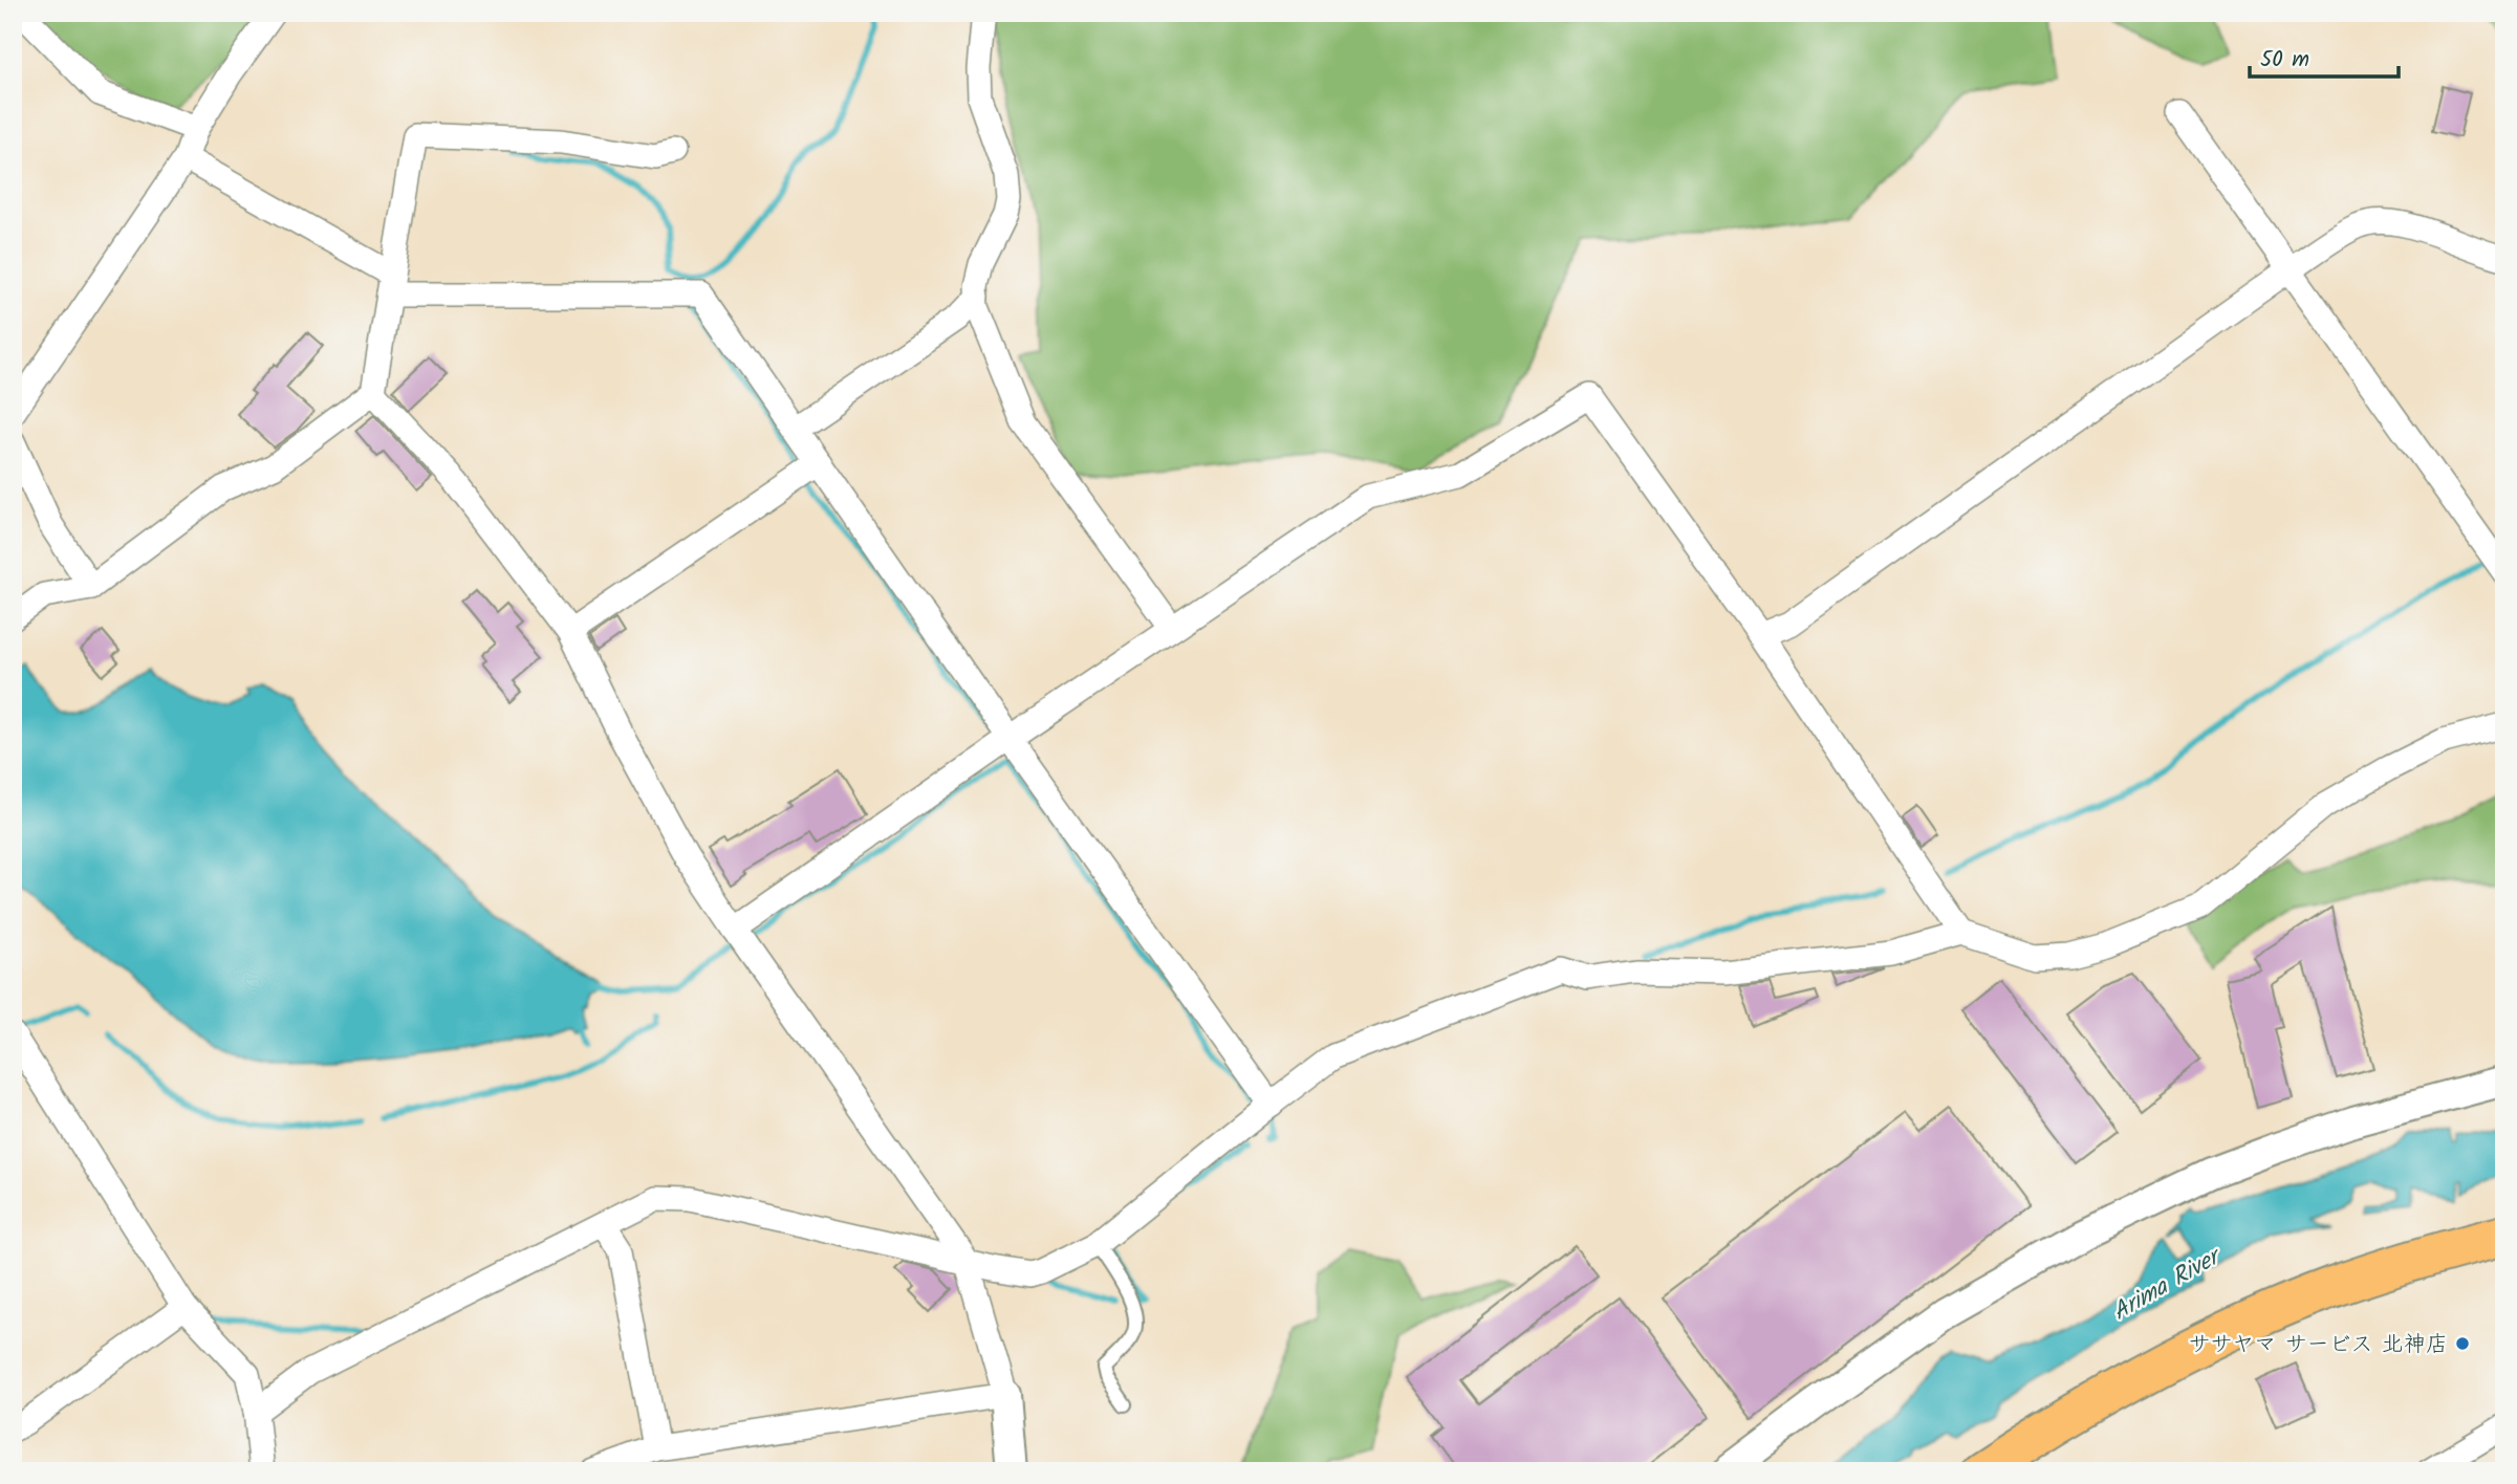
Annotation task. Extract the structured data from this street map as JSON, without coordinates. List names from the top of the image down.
{
  "water": ["Arima River"],
  "places": ["ササヤマ サービス 北神店"],
  "scale_bar": "50 m"
}
